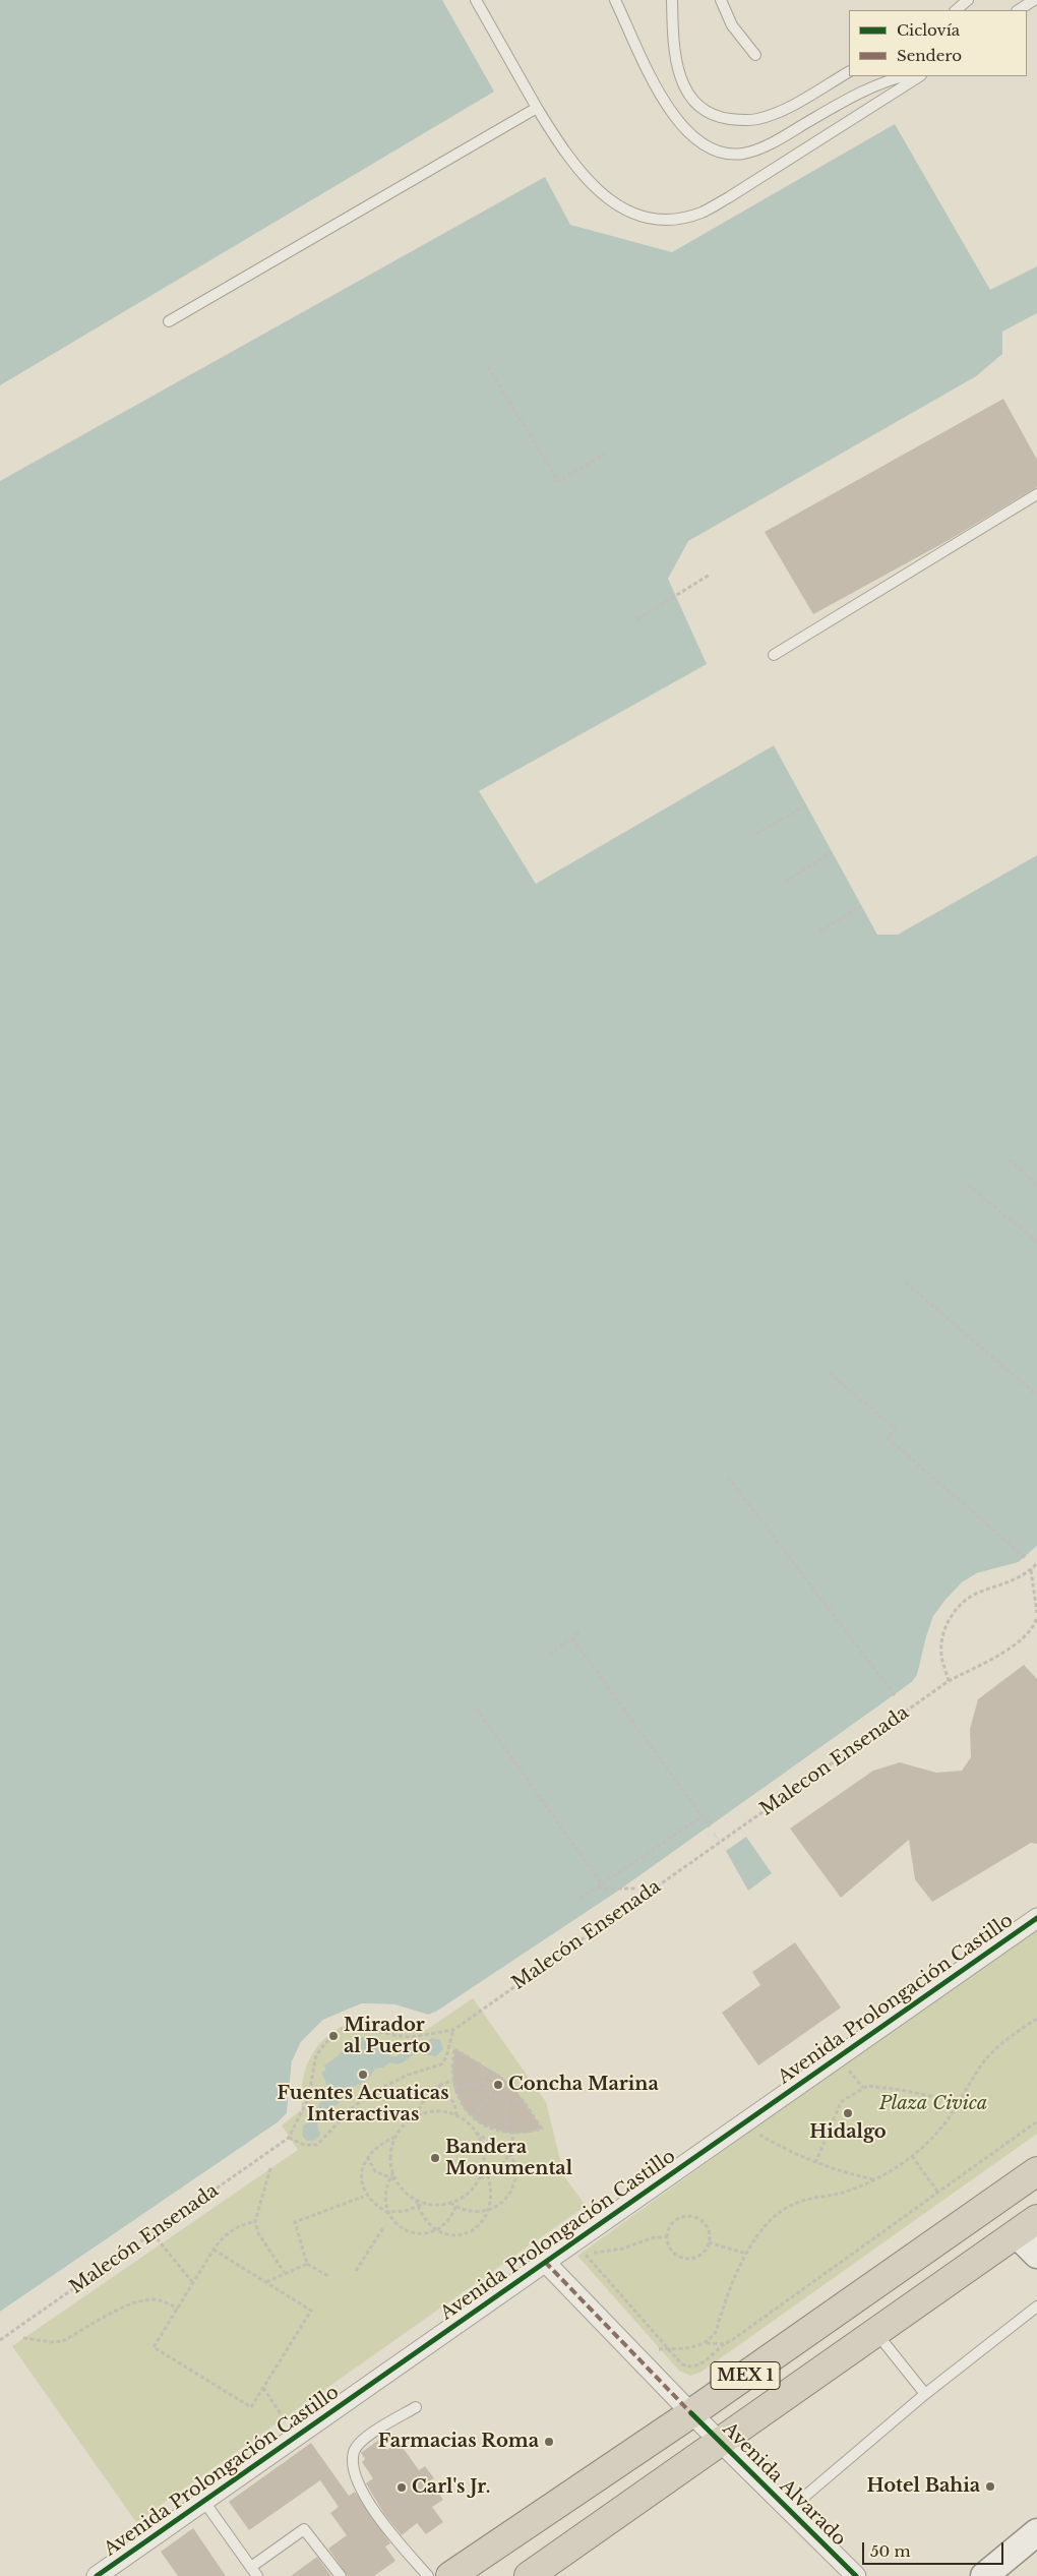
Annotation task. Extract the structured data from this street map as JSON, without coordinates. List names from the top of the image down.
{
  "streets": {
    "highway": ["MEX 1"],
    "street": ["Avenida Prolongación Castillo", "Avenida Alvarado"],
    "path": ["Malecon Ensenada", "Malecón Ensenada"]
  },
  "crossings": [
    ["Malecon Ensenada", "Malecón Ensenada"],
    ["Avenida Prolongación Castillo", "Avenida Alvarado"],
    ["MEX 1", "Avenida Alvarado"]
  ],
  "parks": ["Plaza Civica"],
  "places": [
    "Mirador al Puerto",
    "Fuentes Acuaticas Interactivas",
    "Concha Marina",
    "Hidalgo",
    "Bandera Monumental",
    "Farmacias Roma",
    "Hotel Bahia",
    "Carl's Jr."
  ],
  "legend": ["Ciclovía", "Sendero"],
  "scale_bar": "50 m"
}
